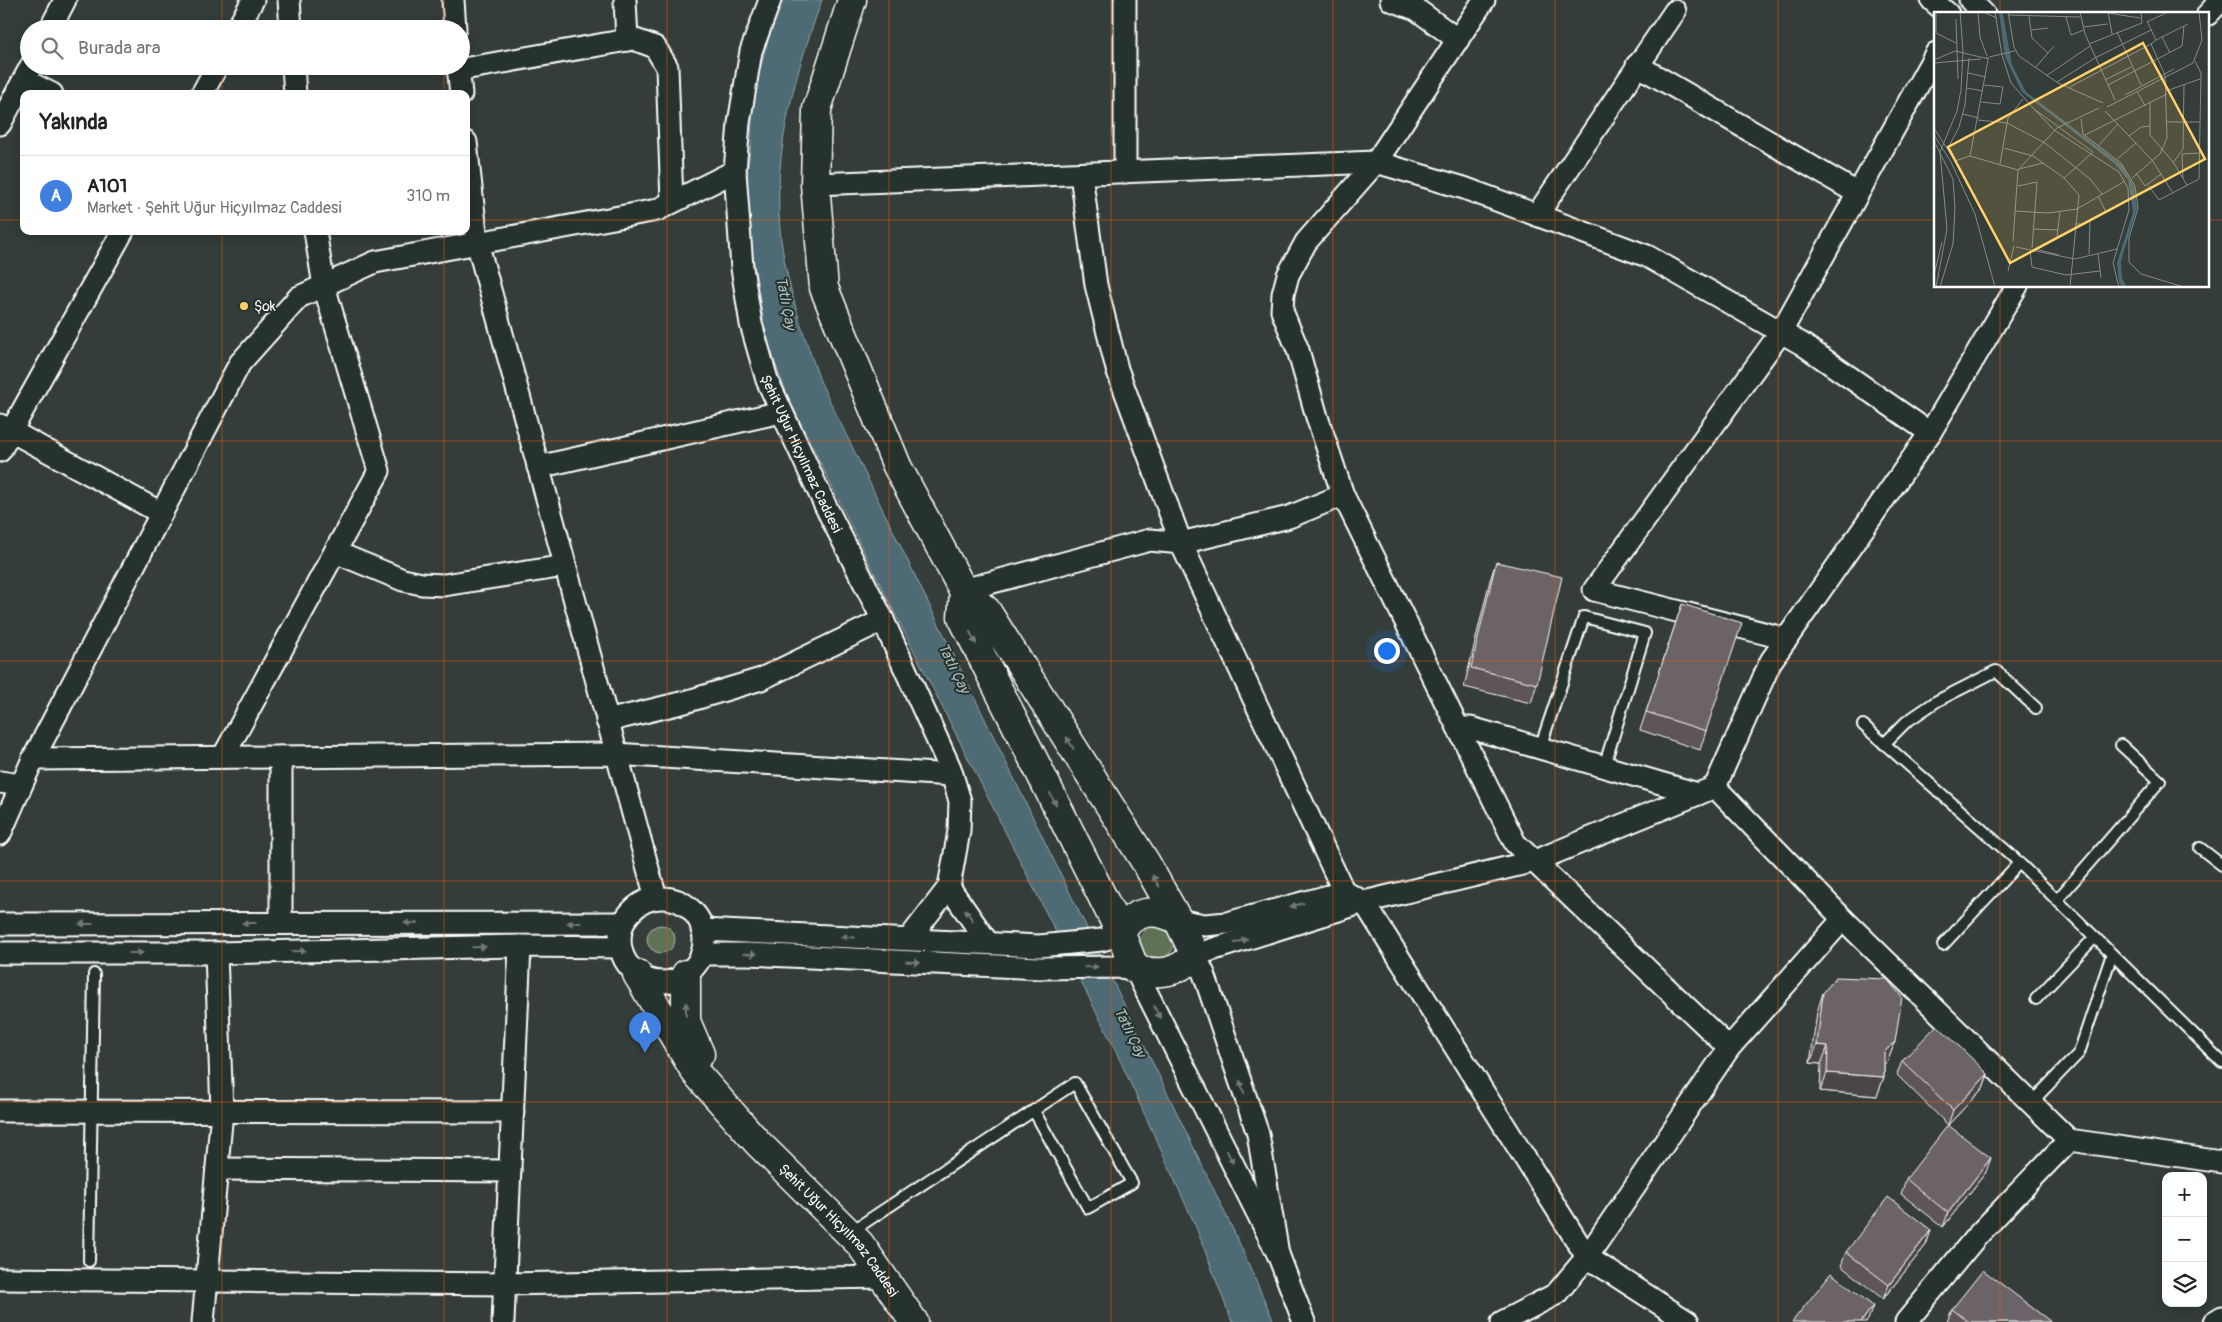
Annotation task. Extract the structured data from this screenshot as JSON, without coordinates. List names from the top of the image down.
{
  "streets": {
    "street": ["Şehit Uğur Hiçyılmaz Caddesi"]
  },
  "water": ["Tatlı Çay"],
  "places": ["Şok"],
  "page": {
    "search": "Burada ara",
    "heading": "Yakında",
    "list": [
      {
        "mark": "A",
        "name": "A101",
        "note": "Market · Şehit Uğur Hiçyılmaz Caddesi",
        "value": "310 m"
      }
    ],
    "pins": "A",
    "map_buttons": ["+", "−"]
  }
}
